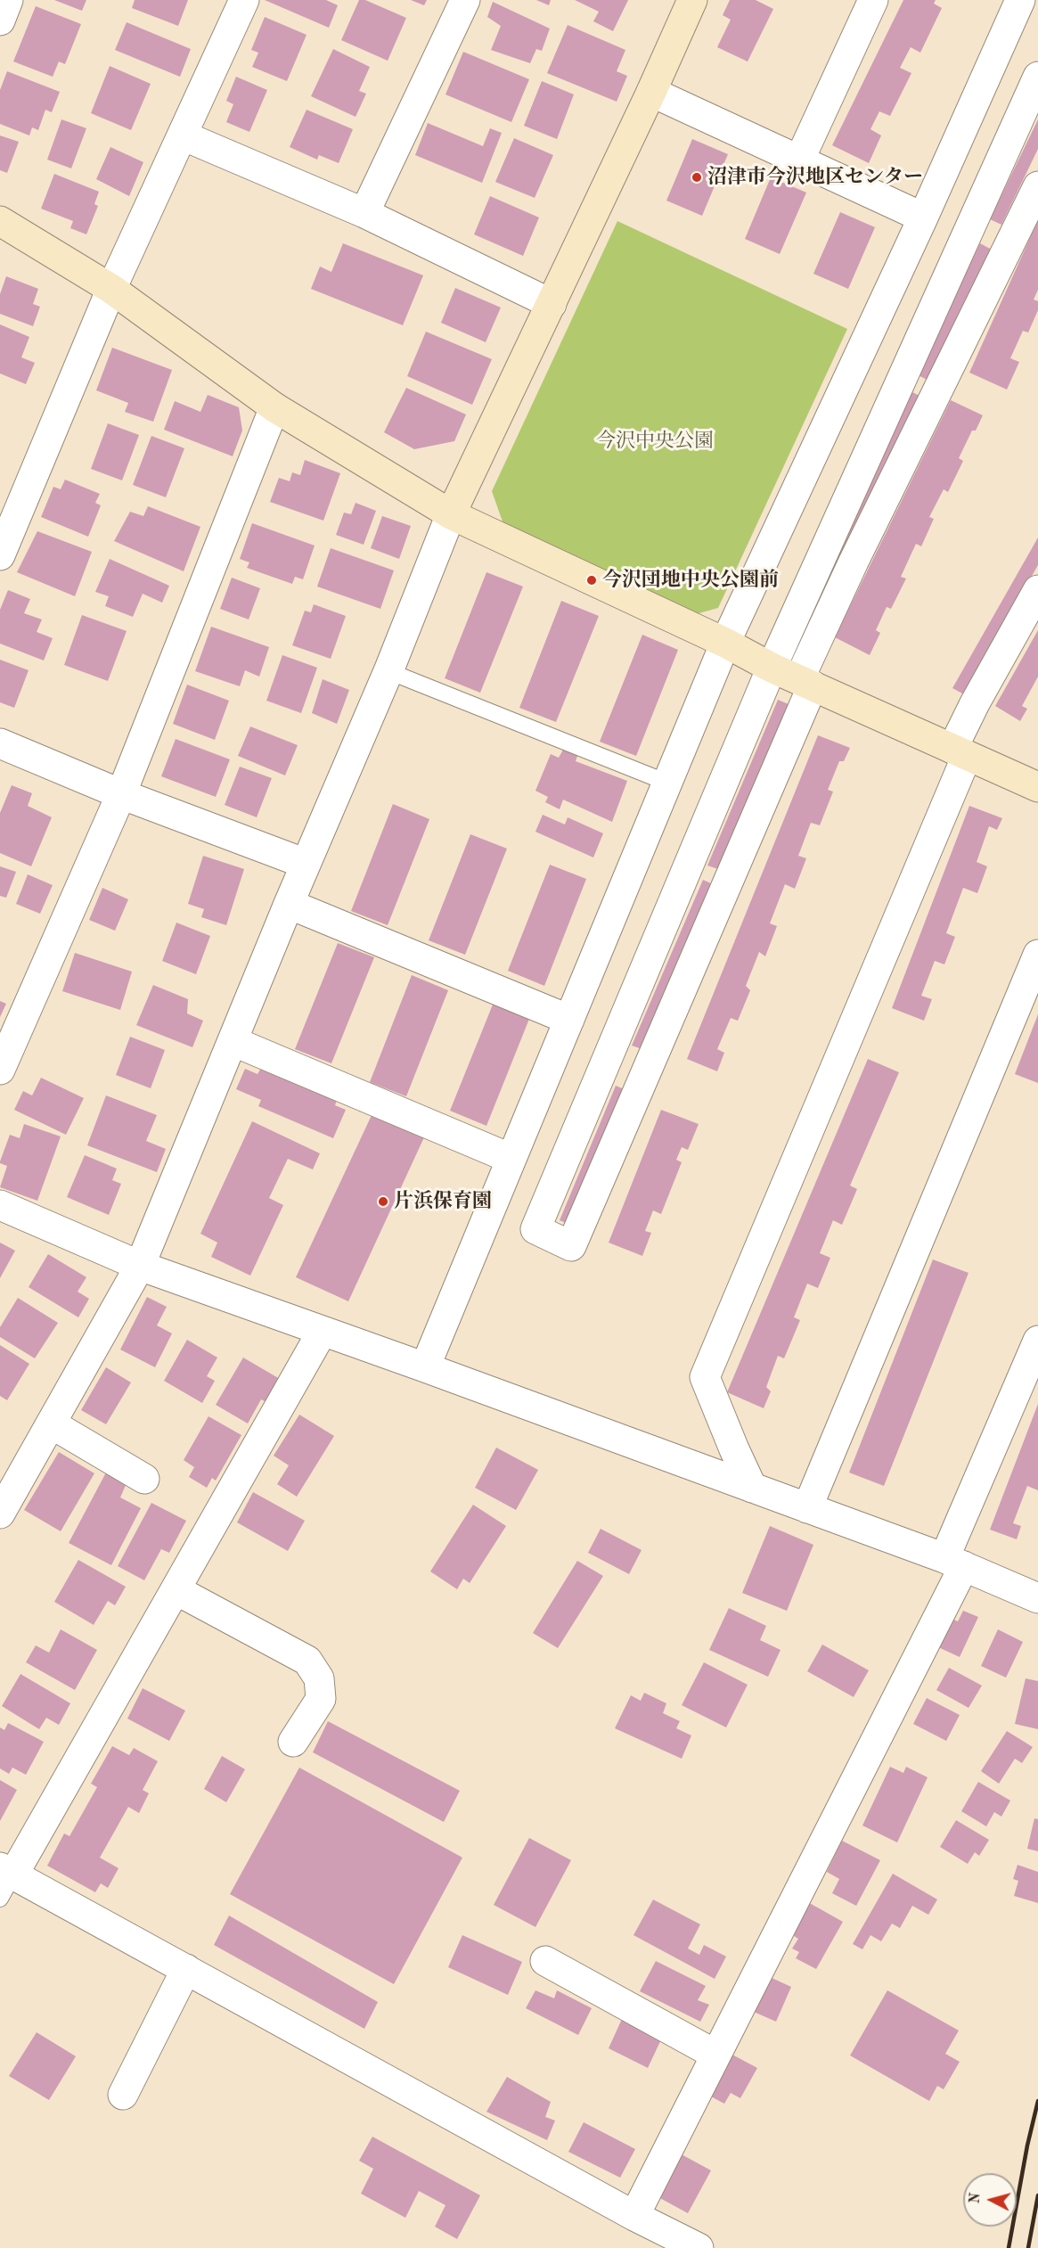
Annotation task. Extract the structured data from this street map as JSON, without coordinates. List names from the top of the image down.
{
  "parks": ["今沢中央公園"],
  "places": ["沼津市今沢地区センター", "今沢団地中央公園前", "片浜保育園"],
  "north": "left"
}
